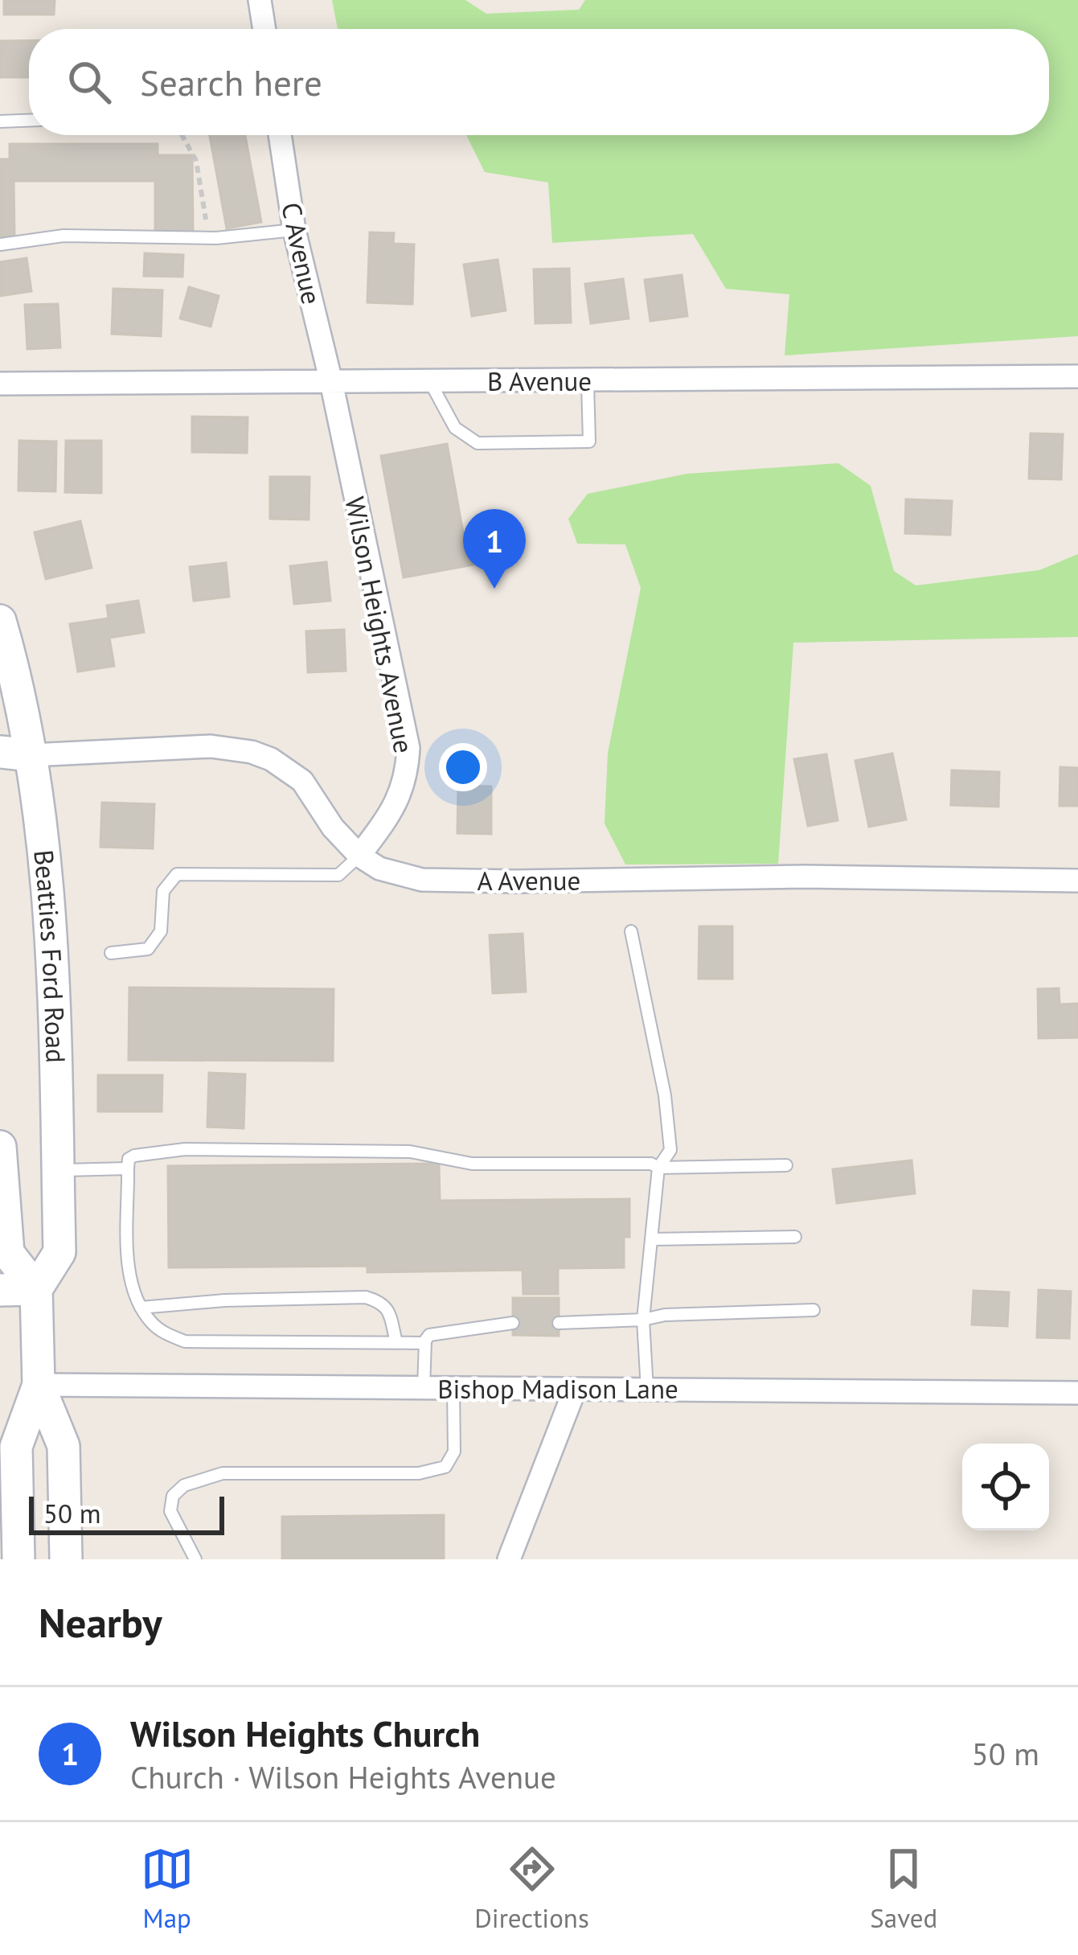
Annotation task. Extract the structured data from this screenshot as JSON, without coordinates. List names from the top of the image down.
{
  "streets": {
    "main road": ["Beatties Ford Road"],
    "street": [
      "C Avenue",
      "B Avenue",
      "Wilson Heights Avenue",
      "A Avenue",
      "Bishop Madison Lane"
    ]
  },
  "crossings": [
    ["C Avenue", "B Avenue"],
    ["C Avenue", "Wilson Heights Avenue"],
    ["B Avenue", "Wilson Heights Avenue"],
    ["Wilson Heights Avenue", "A Avenue"],
    ["A Avenue", "Beatties Ford Road"]
  ],
  "scale_bar": "50 m",
  "page": {
    "search": "Search here",
    "pins": "1",
    "scale": "50 m",
    "heading": "Nearby",
    "list": [
      {
        "mark": "1",
        "name": "Wilson Heights Church",
        "note": "Church · Wilson Heights Avenue",
        "value": "50 m"
      }
    ],
    "nav": ["Map", "Directions", "Saved"]
  }
}
